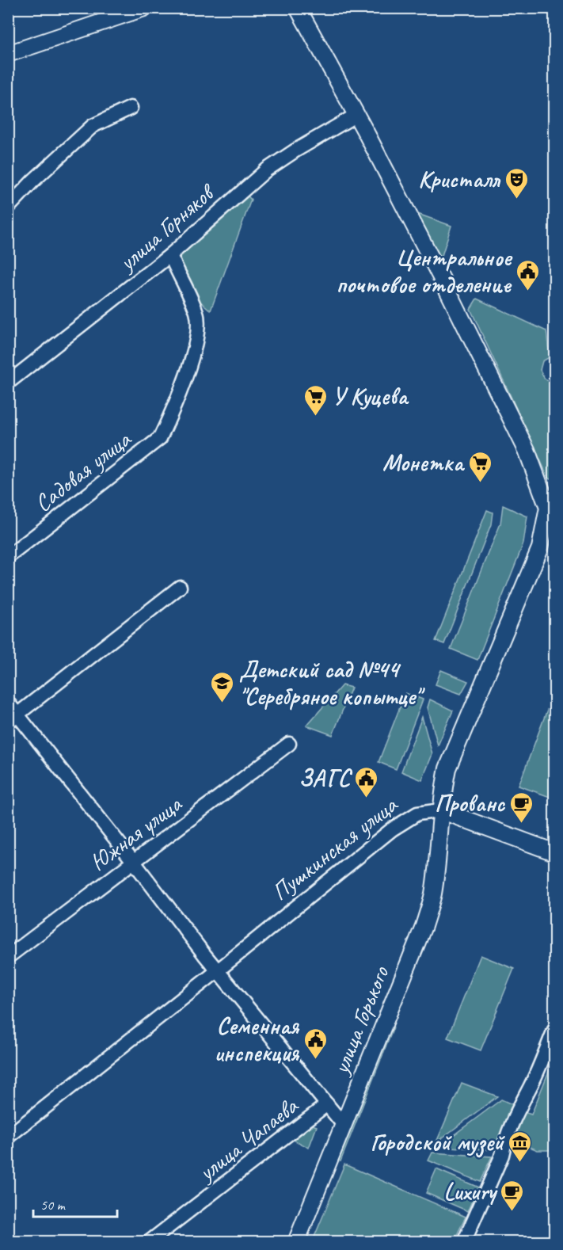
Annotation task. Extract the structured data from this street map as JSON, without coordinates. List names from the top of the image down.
{
  "streets": {
    "street": [
      "улица Горняков",
      "Садовая улица",
      "Южная улица",
      "Пушкинская улица",
      "улица Горького",
      "улица Чапаева"
    ]
  },
  "crossings": [
    ["улица Горняков", "Садовая улица"],
    ["Пушкинская улица", "улица Горького"]
  ],
  "places": {
    "theatre": ["Кристалл"],
    "public building": ["Центральное почтовое отделение", "ЗАГС", "Семенная инспекция"],
    "supermarket": ["У Куцева", "Монетка"],
    "school or university": ["Детский сад №44 \"Серебряное копытце\""],
    "cafe": ["Прованс", "Luxury"],
    "museum": ["Городской музей"]
  },
  "scale_bar": "50 m"
}
